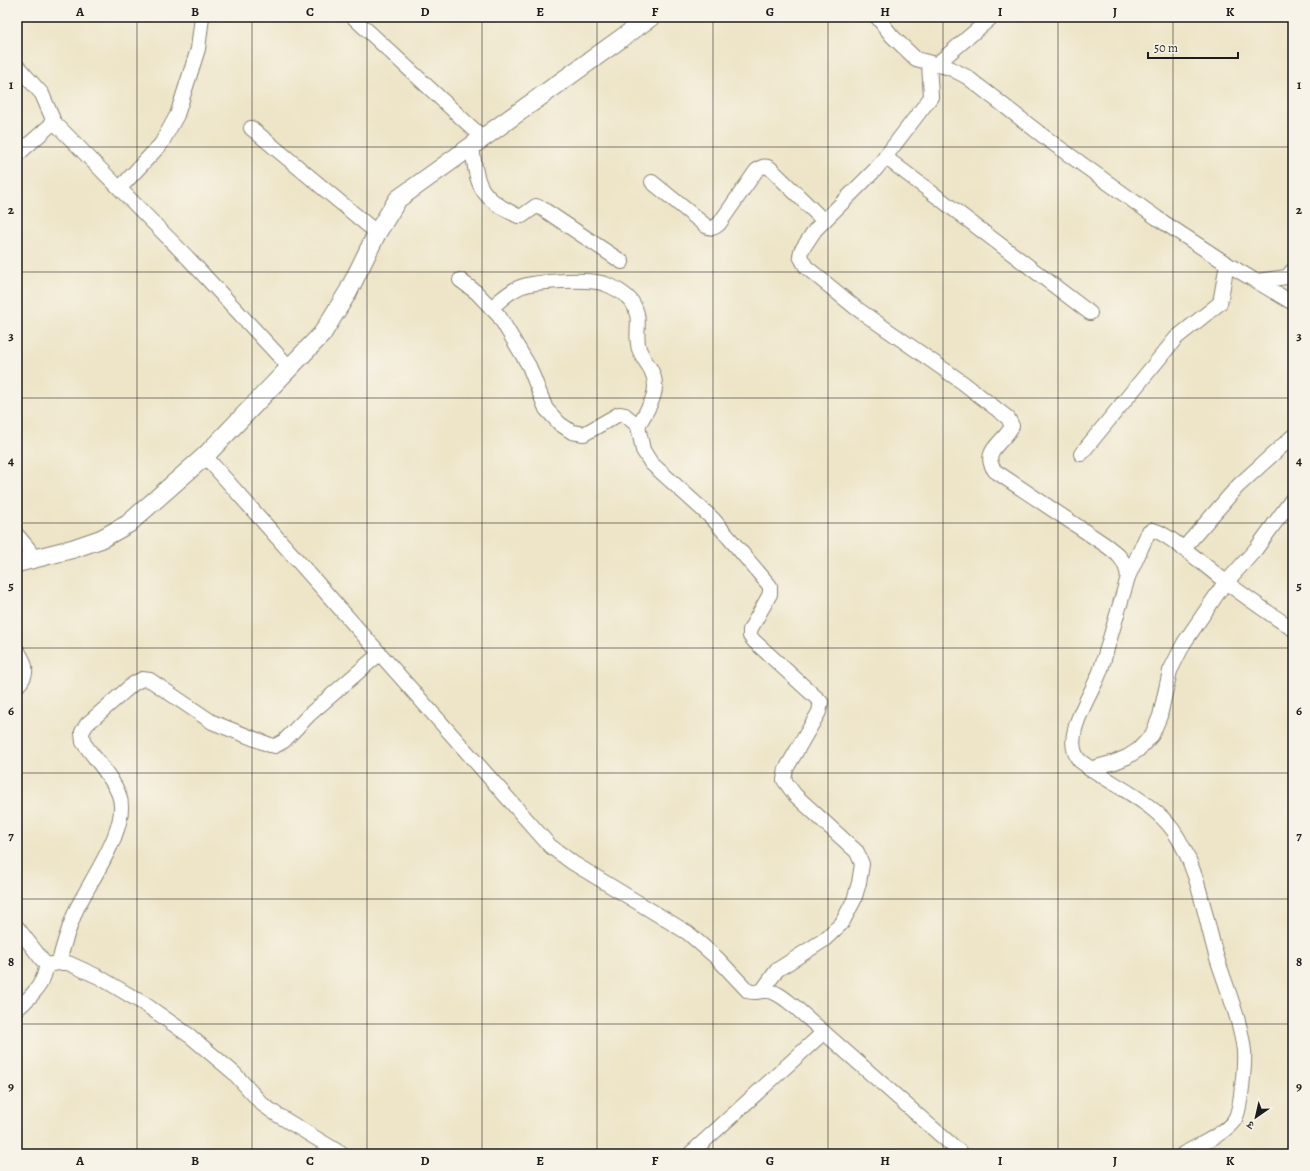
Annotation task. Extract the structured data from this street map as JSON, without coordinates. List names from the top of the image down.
{
  "scale_bar": "50 m",
  "north": "bottom left",
  "grid": {
    "columns": [
      "A",
      "B",
      "C",
      "D",
      "E",
      "F",
      "G",
      "H",
      "I",
      "J",
      "K"
    ],
    "rows": [
      "1",
      "2",
      "3",
      "4",
      "5",
      "6",
      "7",
      "8",
      "9"
    ]
  }
}
